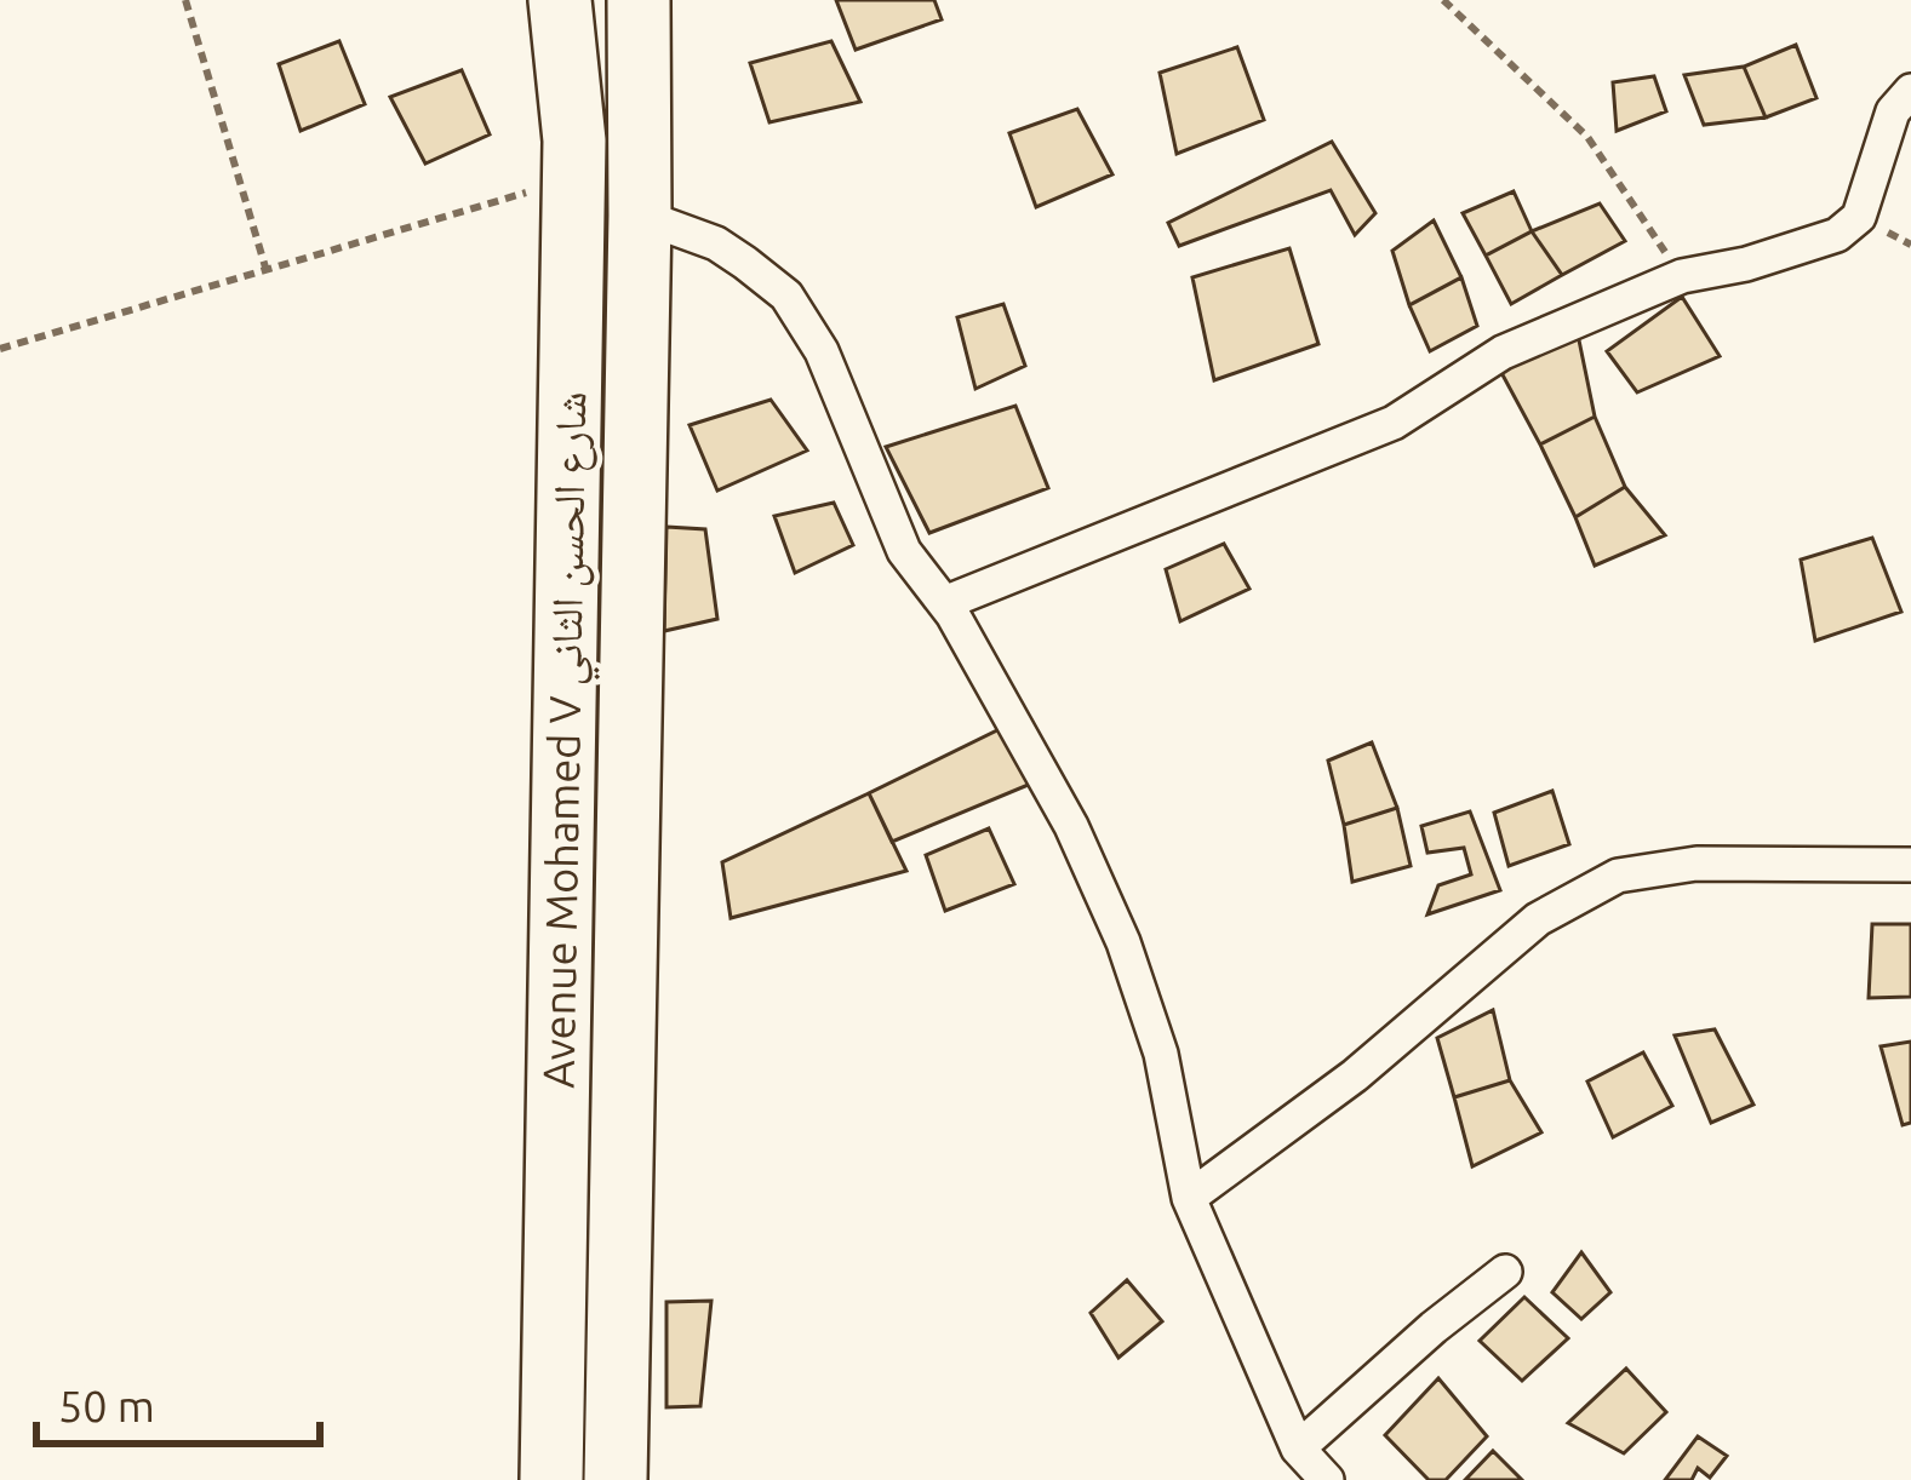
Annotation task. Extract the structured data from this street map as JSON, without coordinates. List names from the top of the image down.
{
  "streets": {
    "highway": ["Avenue Mohamed V شارع الحسن الثاني"]
  },
  "scale_bar": "50 m"
}
